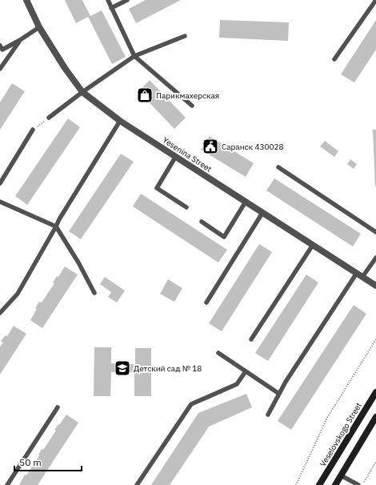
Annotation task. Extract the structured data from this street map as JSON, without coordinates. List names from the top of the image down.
{
  "streets": {
    "main road": ["Veselovskogo Street"],
    "street": ["Yesenina Street"]
  },
  "places": {
    "shop": ["Парикмахерская"],
    "public building": ["Саранск 430028"],
    "school or university": ["Детский сад № 18"]
  },
  "scale_bar": "50 m"
}
